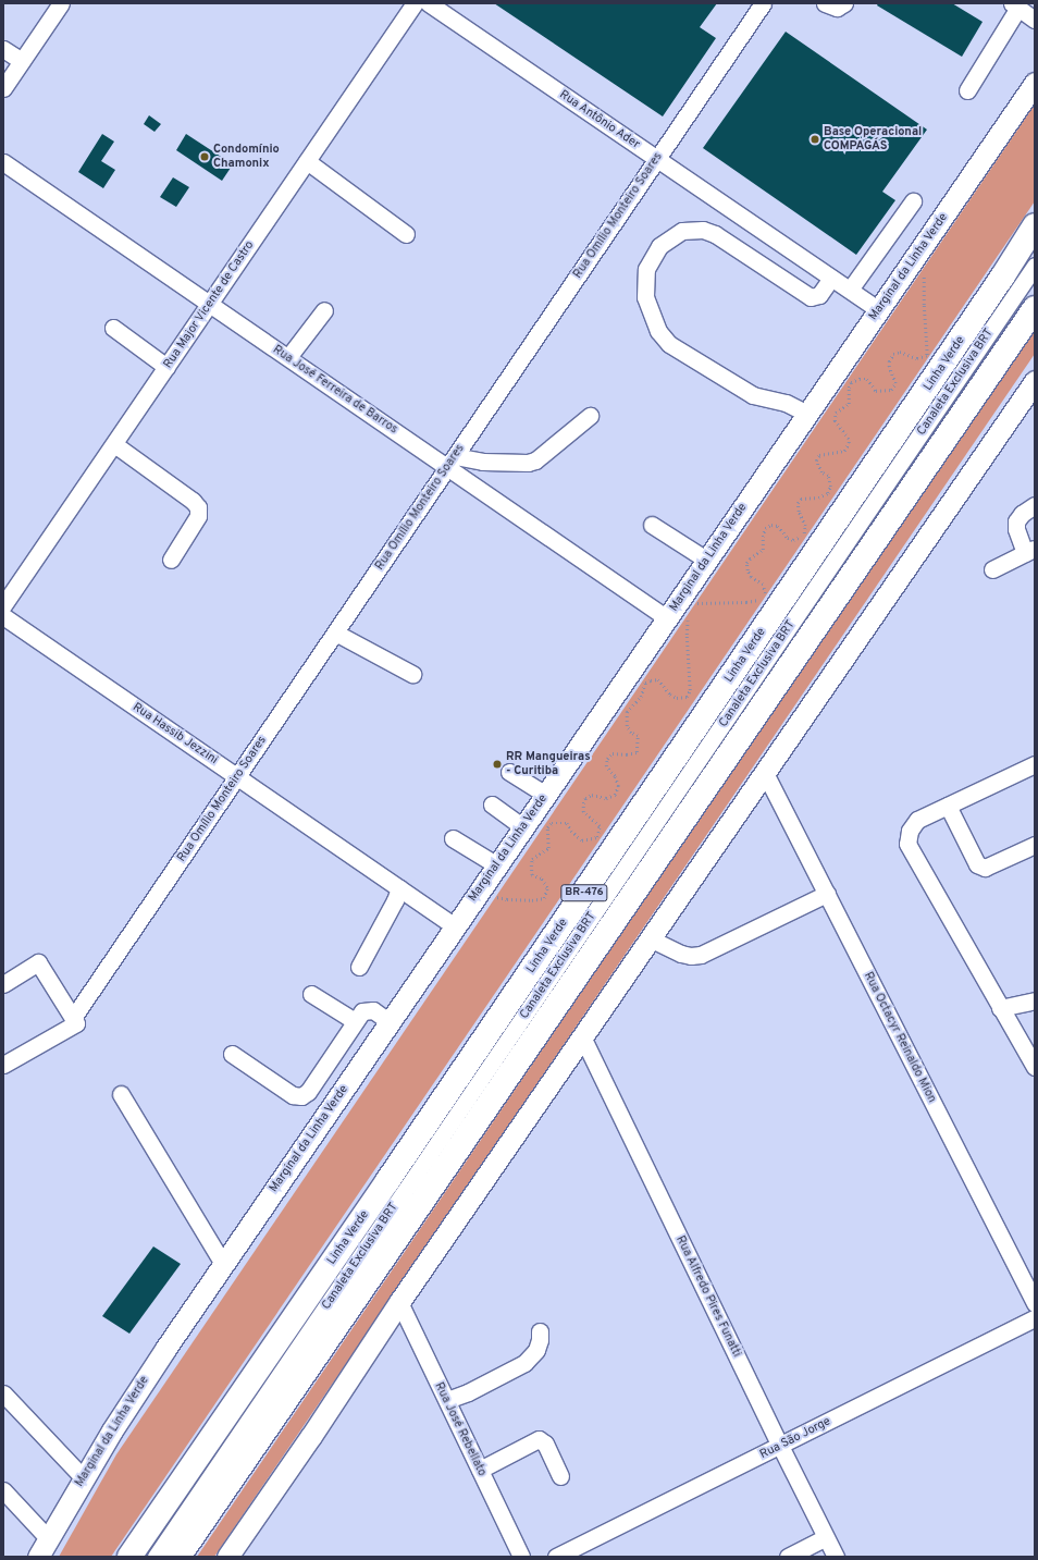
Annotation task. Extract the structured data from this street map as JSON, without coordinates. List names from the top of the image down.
{
  "streets": {
    "highway": ["Linha Verde", "BR-476"],
    "main road": ["Marginal da Linha Verde"],
    "street": [
      "Rua Antônio Ader",
      "Rua Omílio Monteiro Soares",
      "Rua Major Vicente de Castro",
      "Canaleta Exclusiva BRT",
      "Rua José Ferreira de Barros",
      "Rua Hassib Jezzini",
      "Rua Octacyr Reinaldo Mion",
      "Rua Alfredo Pires Funatti",
      "Rua José Rebellato",
      "Rua São Jorge"
    ]
  },
  "crossings": [
    ["Rua Antônio Ader", "Rua Omílio Monteiro Soares"],
    ["Rua Antônio Ader", "Marginal da Linha Verde"],
    ["Rua Omílio Monteiro Soares", "Rua José Ferreira de Barros"],
    ["Rua Omílio Monteiro Soares", "Rua Hassib Jezzini"],
    ["Marginal da Linha Verde", "Rua José Ferreira de Barros"],
    ["Marginal da Linha Verde", "Rua Hassib Jezzini"],
    ["Rua Major Vicente de Castro", "Rua José Ferreira de Barros"],
    ["Rua Alfredo Pires Funatti", "Rua São Jorge"]
  ],
  "places": ["Base Operacional COMPAGÁS", "Condomínio Chamonix", "RR Mangueiras - Curitiba"]
}
